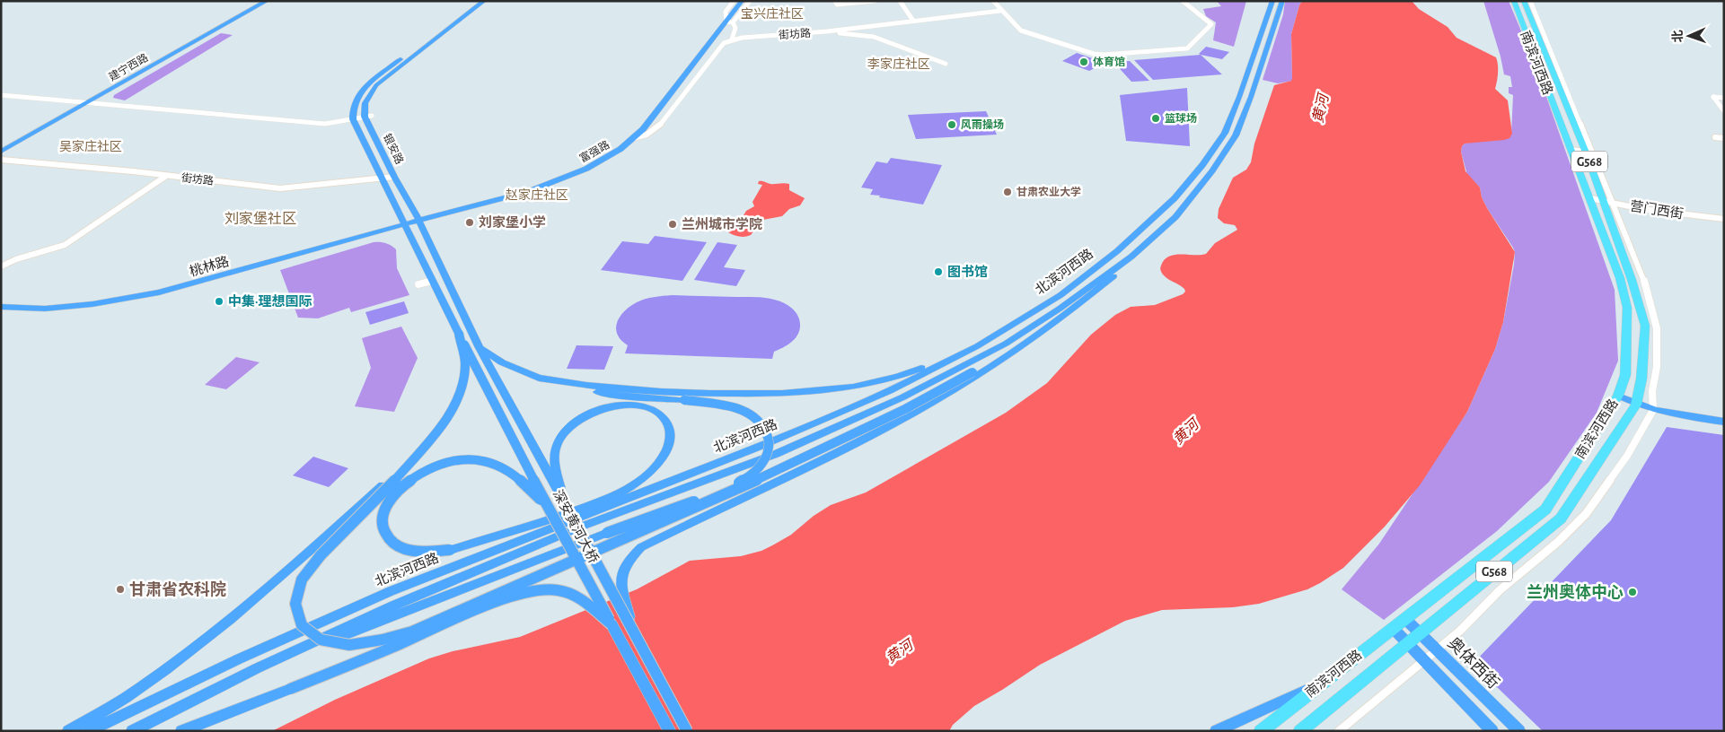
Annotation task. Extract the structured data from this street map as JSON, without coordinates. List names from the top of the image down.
{
  "streets": {
    "highway": ["南滨河西路", "G568"],
    "main road": [
      "建宁西路",
      "银安路",
      "富强路",
      "桃林路",
      "北滨河西路",
      "深安黄河大桥",
      "奥体西街"
    ],
    "street": ["街坊路", "营门西街"]
  },
  "crossings": [
    ["街坊路", "银安路"],
    ["南滨河西路", "营门西街"],
    ["南滨河西路", "奥体西街"],
    ["银安路", "富强路"],
    ["银安路", "桃林路"],
    ["银安路", "深安黄河大桥"],
    ["富强路", "桃林路"]
  ],
  "districts": [
    "宝兴庄社区",
    "李家庄社区",
    "吴家庄社区",
    "赵家庄社区",
    "刘家堡社区"
  ],
  "water": ["黄河"],
  "places": [
    "体育馆",
    "篮球场",
    "风雨操场",
    "甘肃农业大学",
    "刘家堡小学",
    "兰州城市学院",
    "图书馆",
    "中集·理想国际",
    "甘肃省农科院",
    "兰州奥体中心"
  ],
  "north": "left"
}
